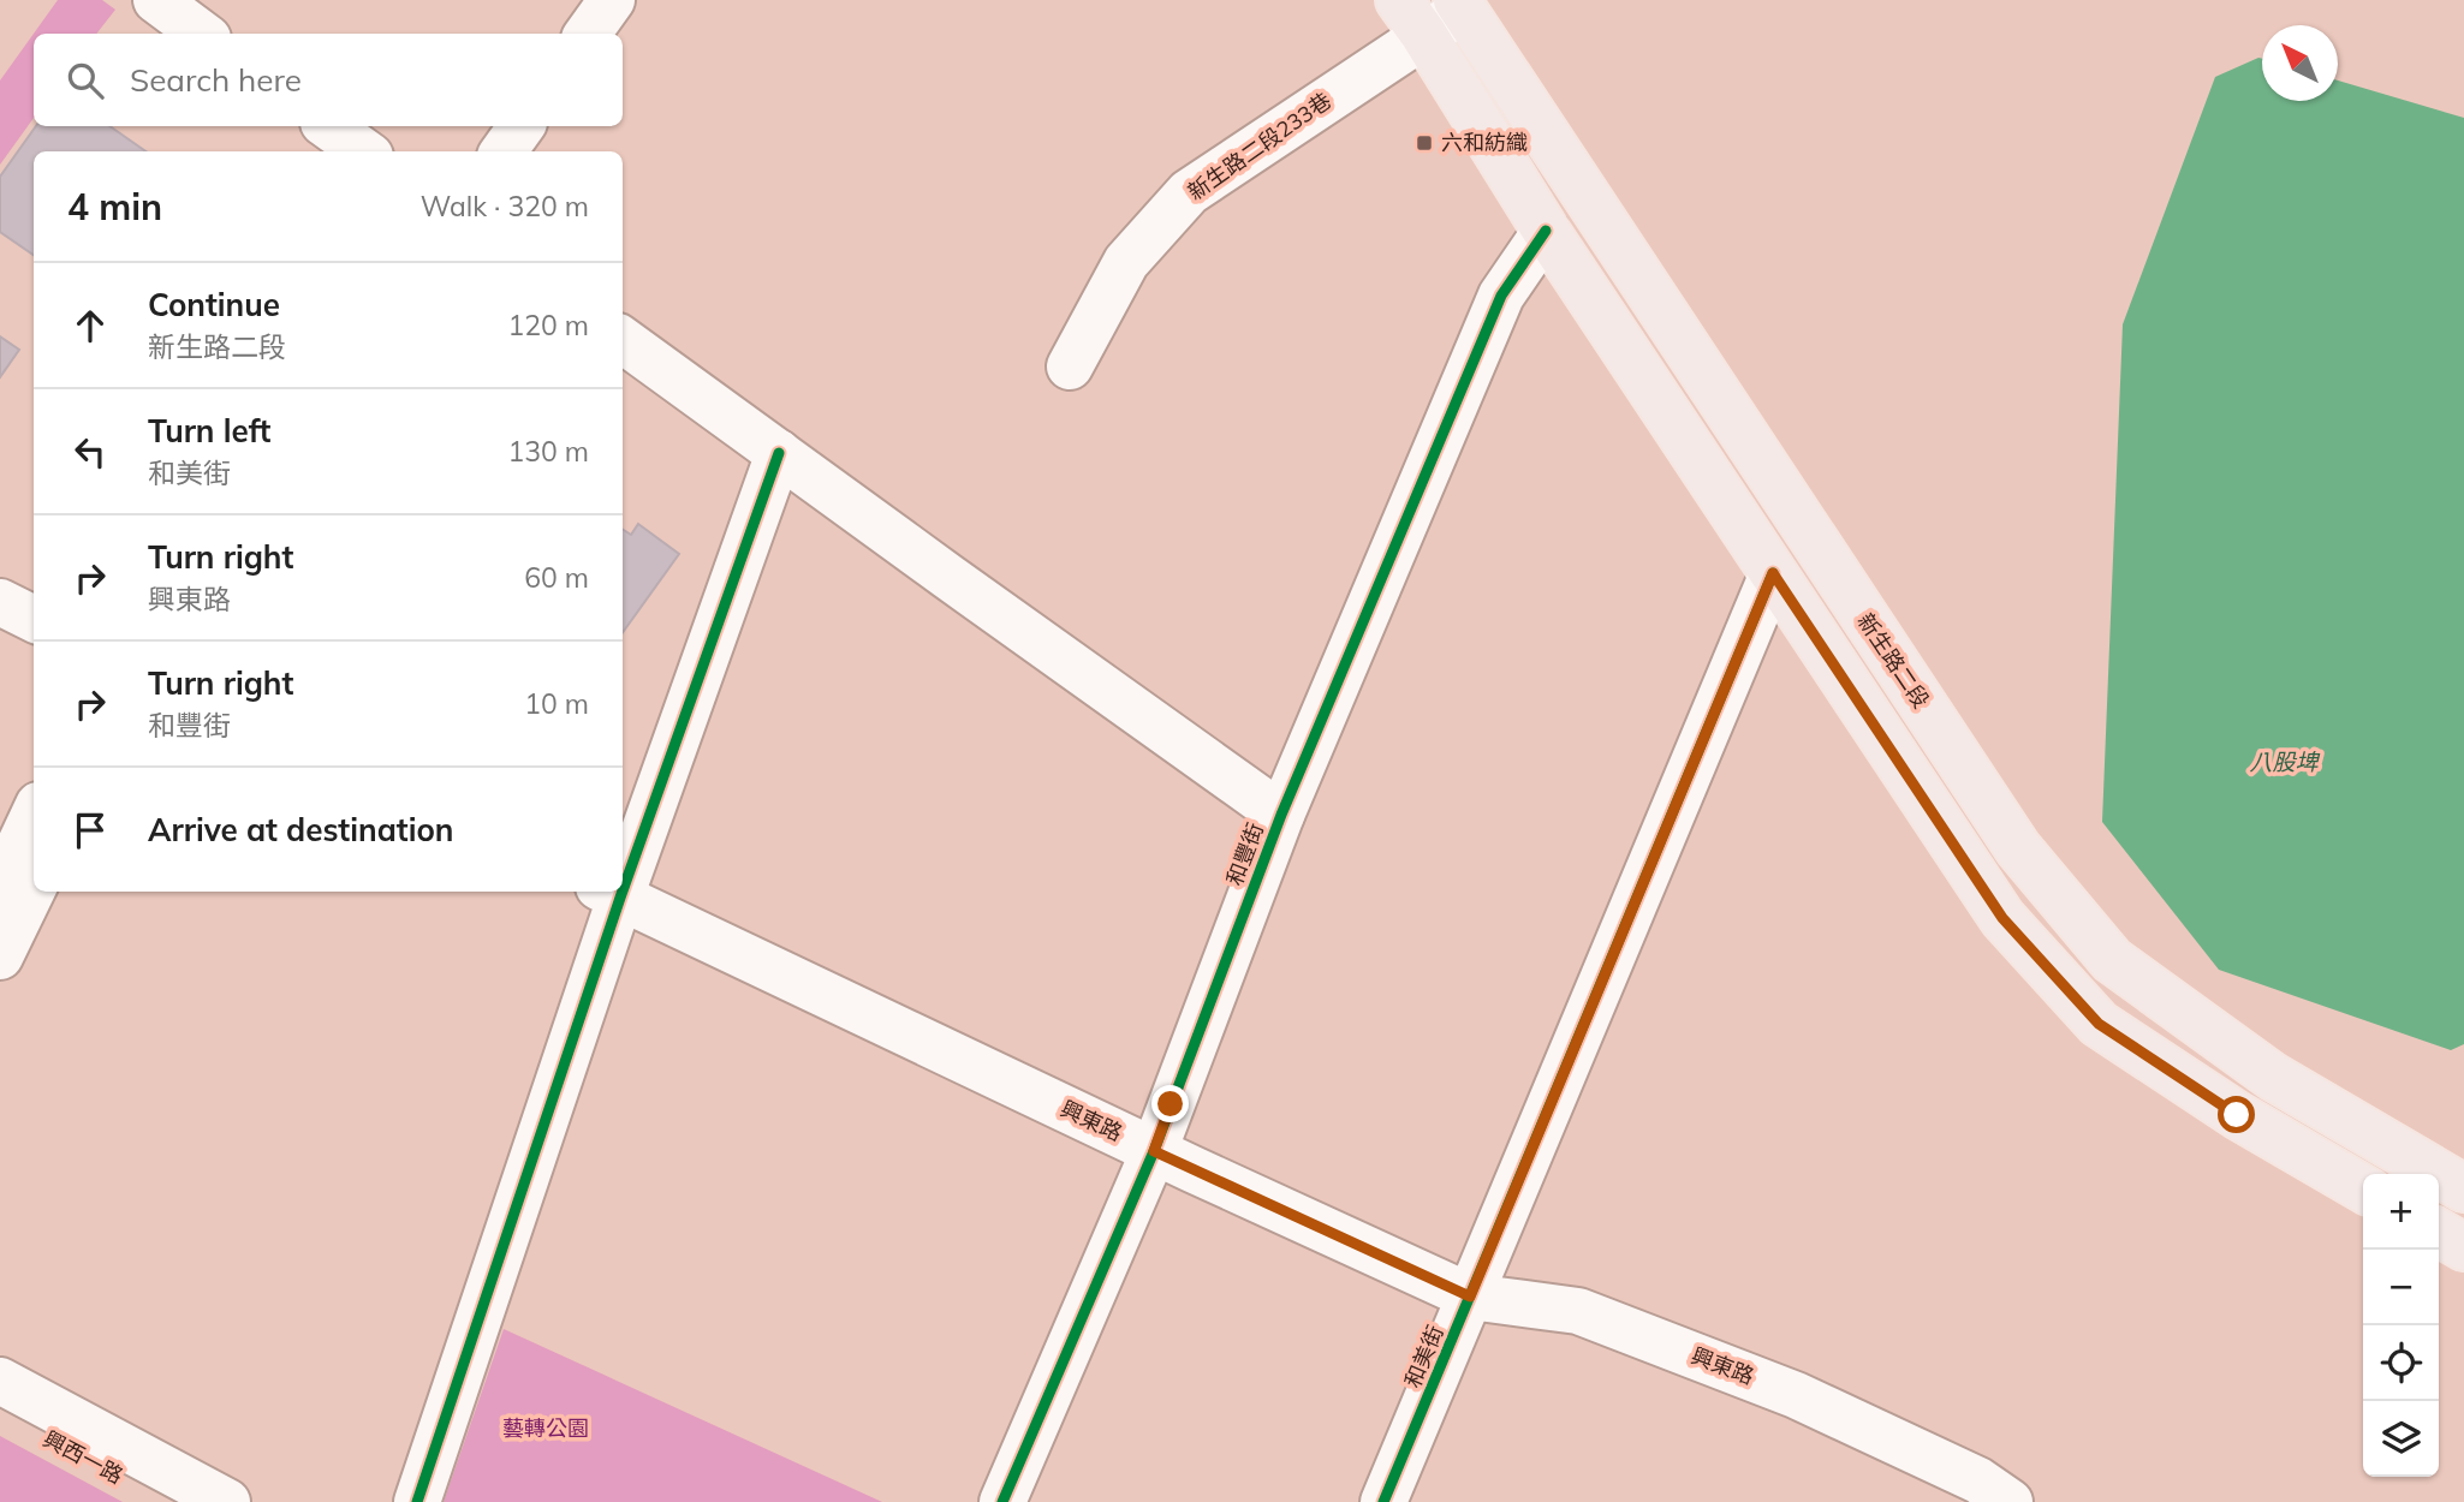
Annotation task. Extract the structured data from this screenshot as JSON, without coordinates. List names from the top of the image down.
{
  "streets": {
    "main road": ["新生路二段"],
    "street": [
      "新生路二段233巷",
      "和豐街",
      "興東路",
      "和美街",
      "興西一路"
    ]
  },
  "crossings": [
    ["新生路二段233巷", "新生路二段"],
    ["和豐街", "興東路"],
    ["興東路", "和美街"]
  ],
  "water": ["八股埤"],
  "parks": ["藝轉公園"],
  "places": {
    "transit": ["六和紡織"]
  },
  "north": "top left",
  "page": {
    "search": "Search here",
    "heading": ["4 min", "Walk · 320 m"],
    "list": [
      ["Continue", "新生路二段", "120 m"],
      ["Turn left", "和美街", "130 m"],
      ["Turn right", "興東路", "60 m"],
      ["Turn right", "和豐街", "10 m"],
      "Arrive at destination"
    ],
    "map_buttons": ["+", "−"]
  }
}
